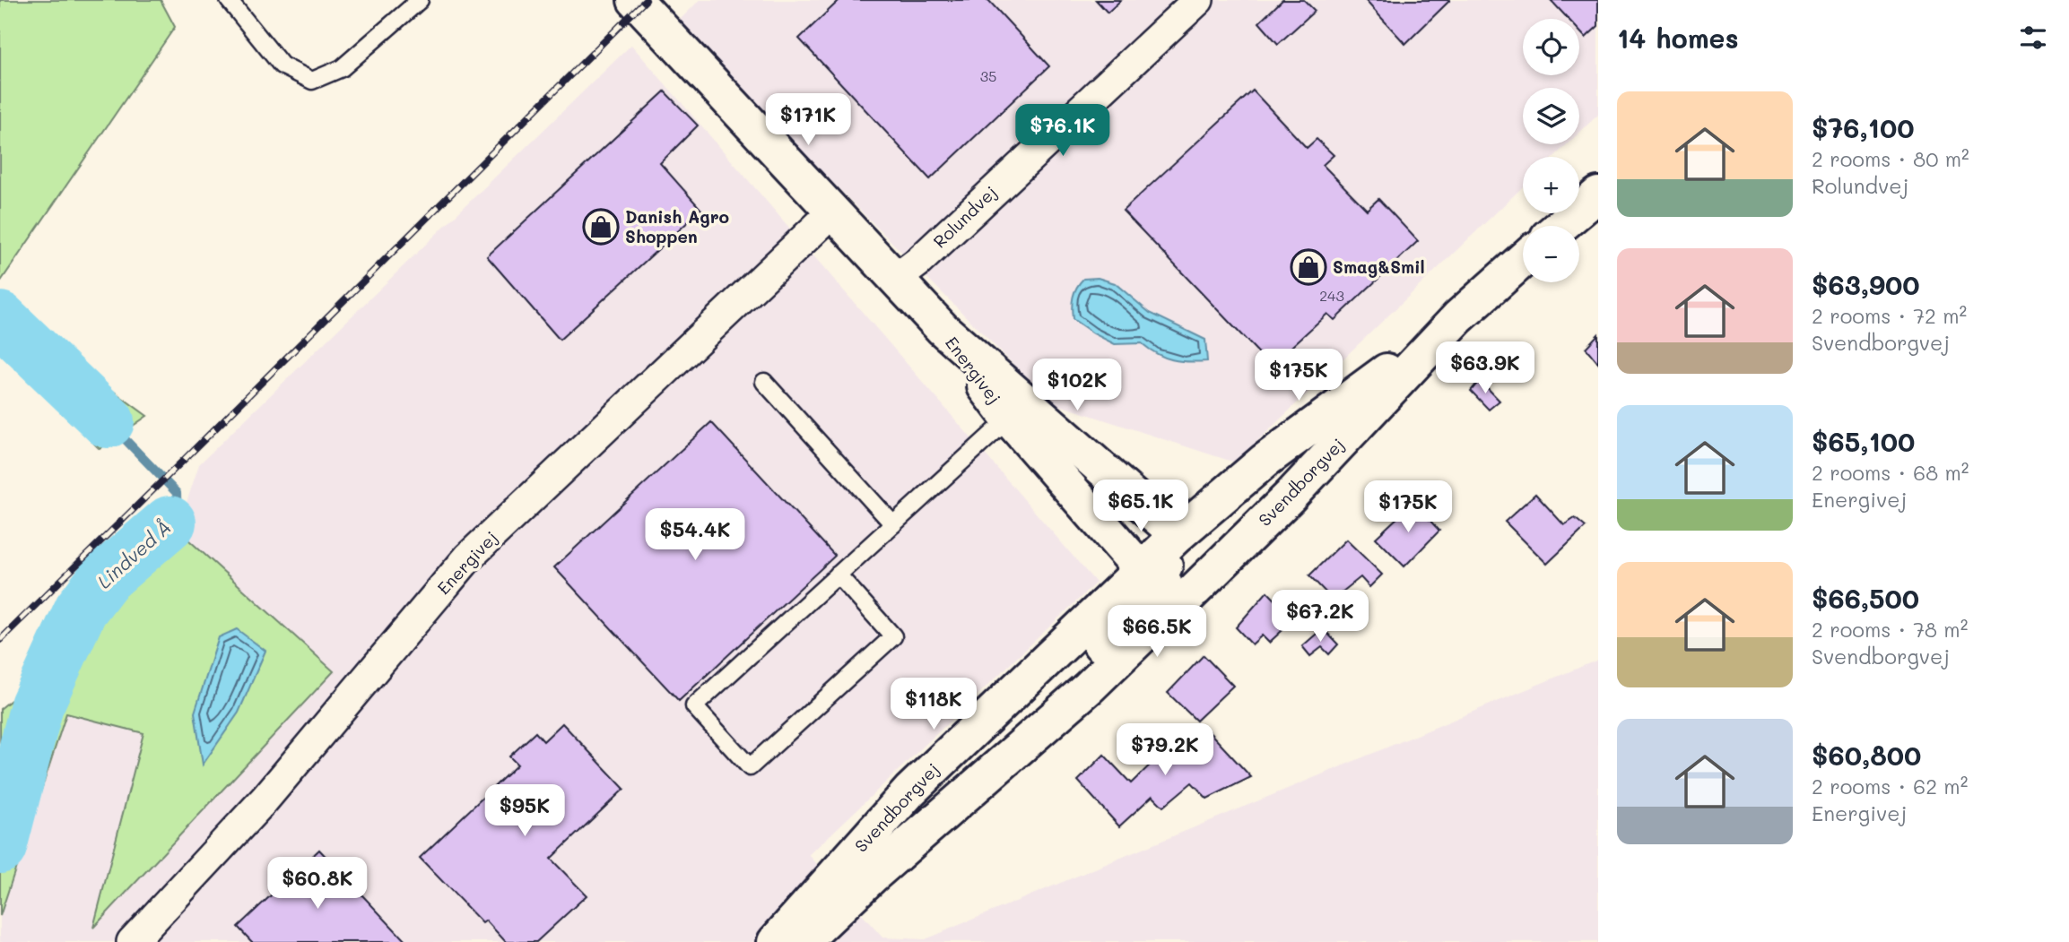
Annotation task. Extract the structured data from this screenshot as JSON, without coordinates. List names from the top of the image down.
{
  "streets": {
    "main road": ["Energivej", "Svendborgvej"],
    "street": ["Rolundvej"]
  },
  "crossings": [
    ["Rolundvej", "Energivej"],
    ["Energivej", "Svendborgvej"]
  ],
  "water": ["Lindved Å"],
  "places": {
    "shop": ["Danish Agro Shoppen", "Smag&Smil"]
  },
  "house_numbers": ["35", "243"],
  "page": {
    "heading": "14 homes",
    "map_buttons": ["+", "−"],
    "list": [
      {
        "name": "$76,100",
        "note": "2 rooms · 80 m² · Rolundvej"
      },
      {
        "name": "$63,900",
        "note": "2 rooms · 72 m² · Svendborgvej"
      },
      {
        "name": "$65,100",
        "note": "2 rooms · 68 m² · Energivej"
      },
      {
        "name": "$66,500",
        "note": "2 rooms · 78 m² · Svendborgvej"
      },
      {
        "name": "$60,800",
        "note": "2 rooms · 62 m² · Energivej"
      }
    ],
    "price": [
      "$171K",
      "$76.1K",
      "$63.9K",
      "$175K",
      "$102K",
      "$65.1K",
      "$175K",
      "$54.4K",
      "$67.2K",
      "$66.5K",
      "$118K",
      "$79.2K",
      "$95K",
      "$60.8K"
    ]
  }
}
